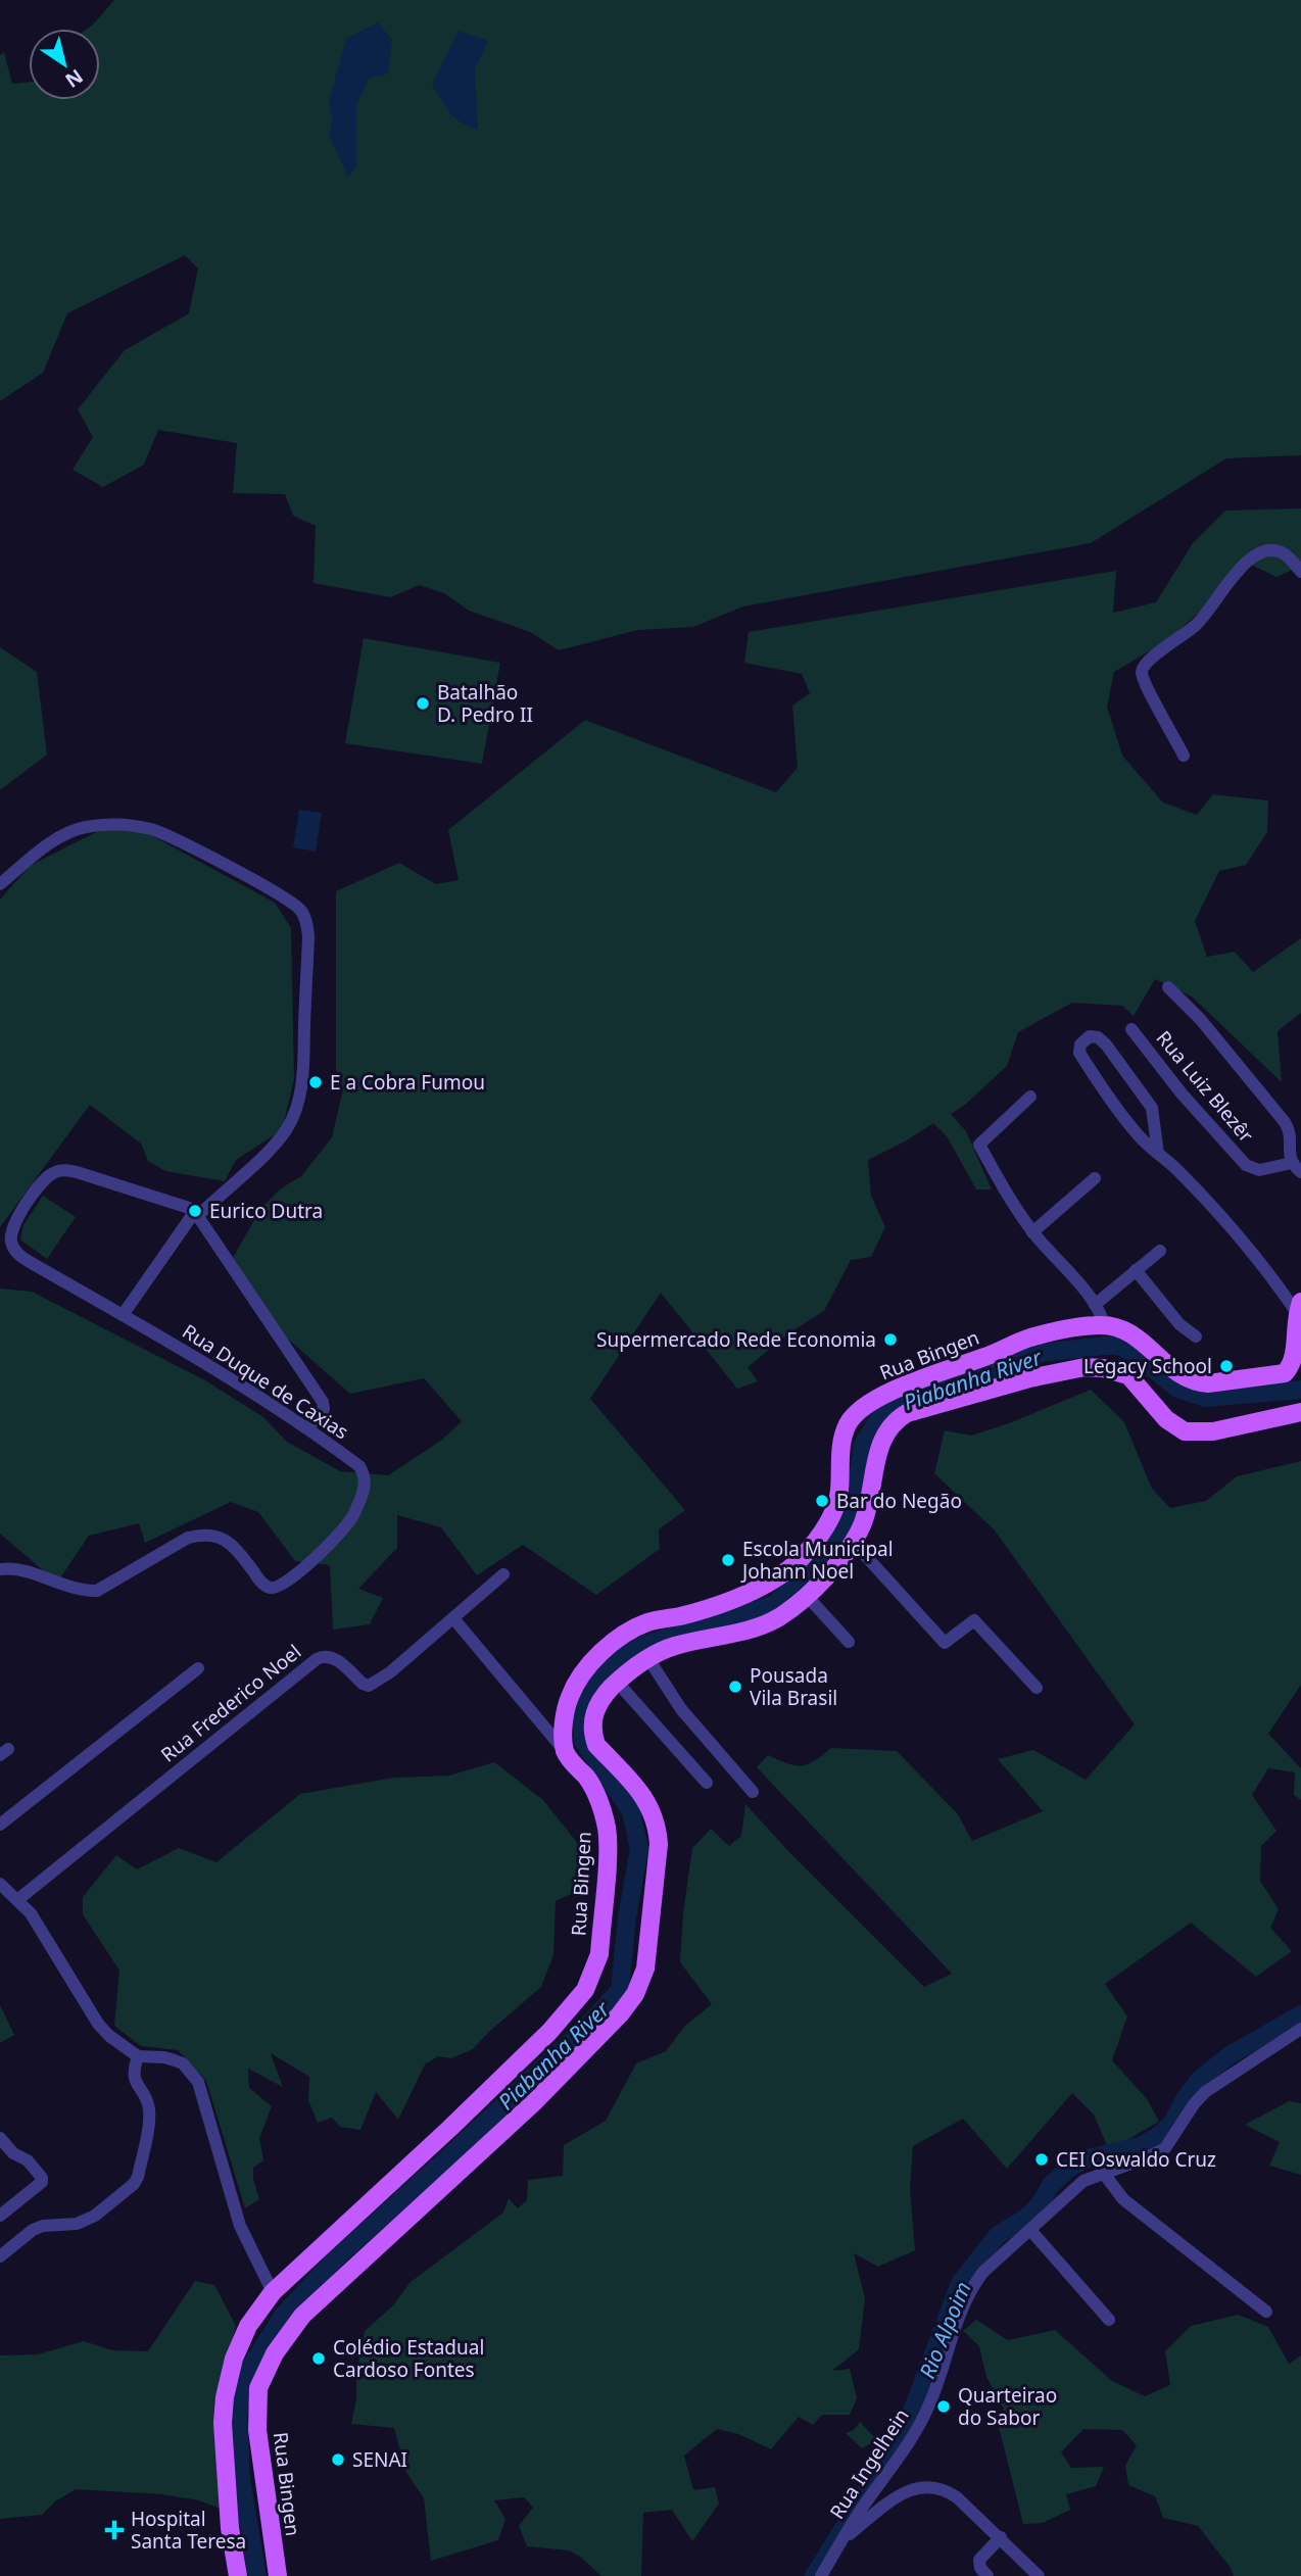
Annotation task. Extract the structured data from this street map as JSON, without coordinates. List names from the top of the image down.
{
  "streets": {
    "main road": ["Rua Bingen"],
    "street": [
      "Rua Luiz Blezêr",
      "Rua Duque de Caxias",
      "Rua Frederico Noel",
      "Rua Ingelhein"
    ]
  },
  "water": ["Piabanha River", "Rio Alpoim"],
  "places": {
    "other": [
      "Batalhão D. Pedro II",
      "E a Cobra Fumou",
      "Eurico Dutra",
      "Supermercado Rede Economia",
      "Legacy School",
      "Bar do Negão",
      "Escola Municipal Johann Noel",
      "Pousada Vila Brasil",
      "CEI Oswaldo Cruz",
      "Colédio Estadual Cardoso Fontes",
      "Quarteirao do Sabor",
      "SENAI"
    ],
    "health": ["Hospital Santa Teresa"]
  },
  "north": "bottom right"
}
